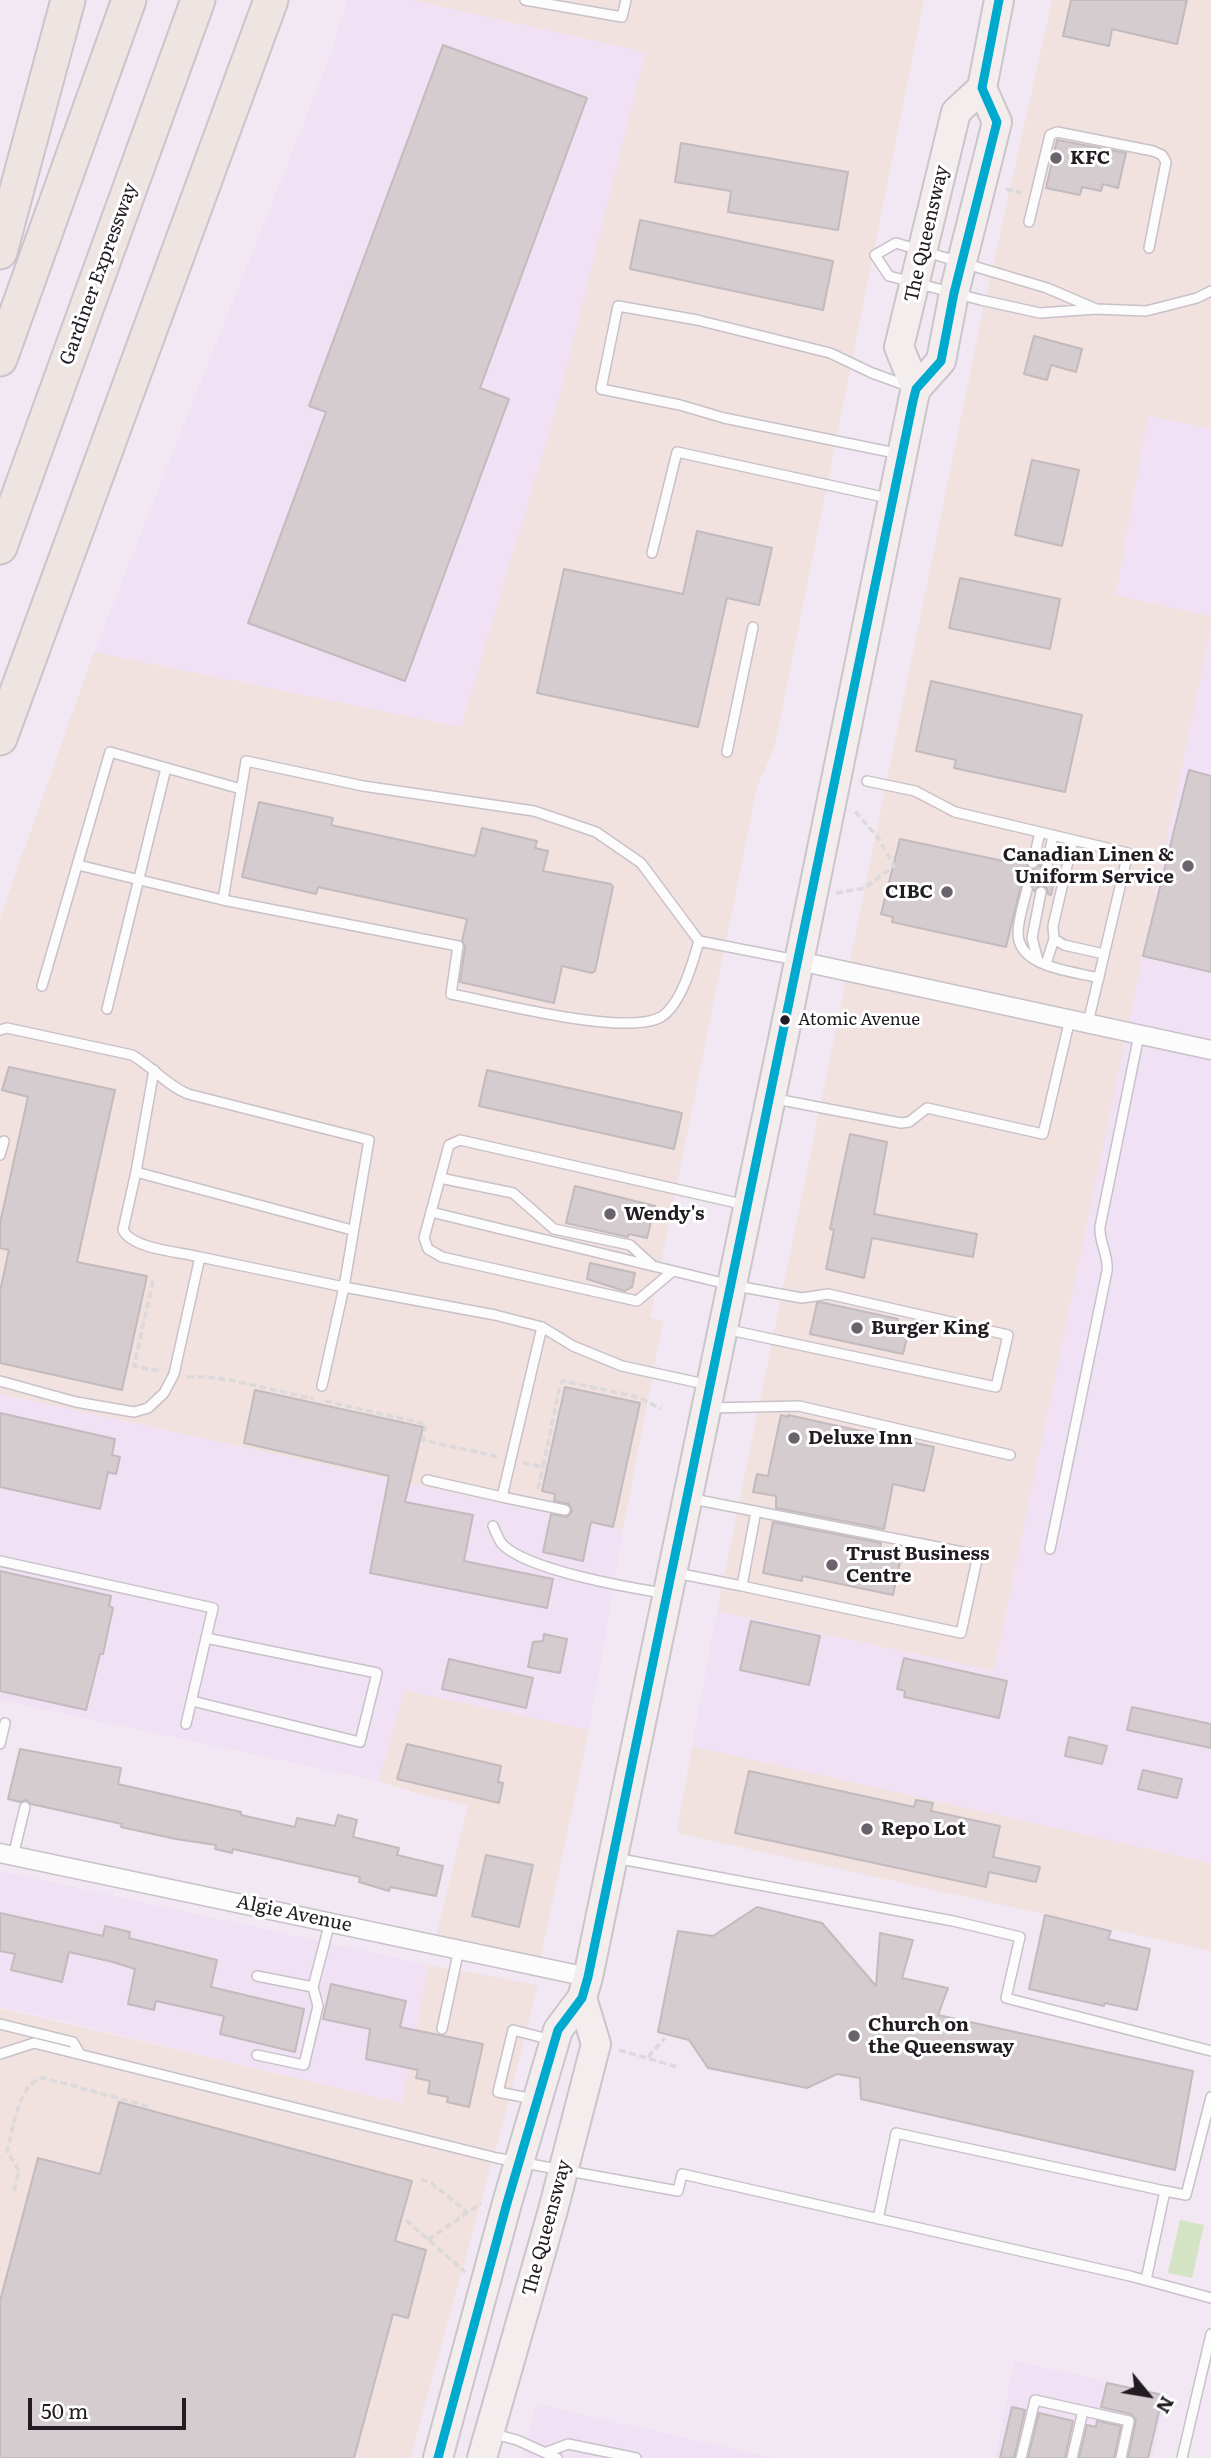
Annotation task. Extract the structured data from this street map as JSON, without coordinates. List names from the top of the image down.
{
  "streets": {
    "highway": ["Gardiner Expressway"],
    "main road": ["The Queensway"],
    "street": ["Algie Avenue"]
  },
  "crossings": [
    ["The Queensway", "Algie Avenue"]
  ],
  "places": [
    "KFC",
    "Canadian Linen & Uniform Service",
    "CIBC",
    "Atomic Avenue",
    "Wendy's",
    "Burger King",
    "Deluxe Inn",
    "Trust Business Centre",
    "Repo Lot",
    "Church on the Queensway"
  ],
  "scale_bar": "50 m",
  "north": "bottom right"
}
